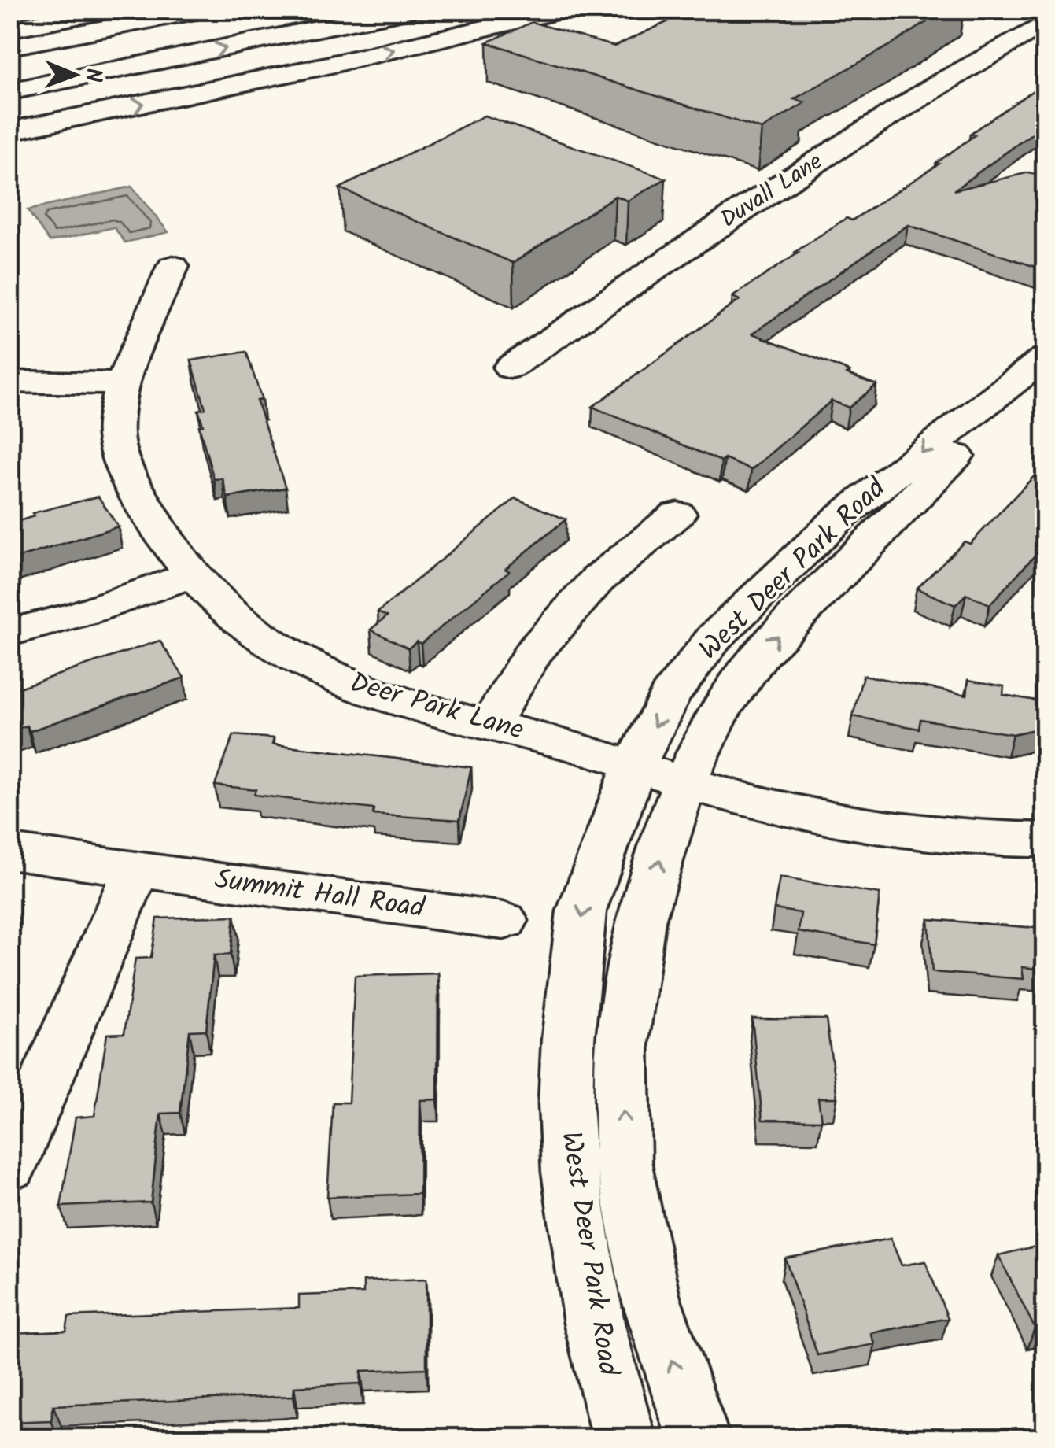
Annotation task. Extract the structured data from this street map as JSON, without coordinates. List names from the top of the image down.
{
  "streets": {
    "main road": [
      "Duvall Lane",
      "West Deer Park Road",
      "Deer Park Lane",
      "Summit Hall Road"
    ]
  },
  "crossings": [
    ["West Deer Park Road", "Deer Park Lane"]
  ],
  "north": "right"
}
